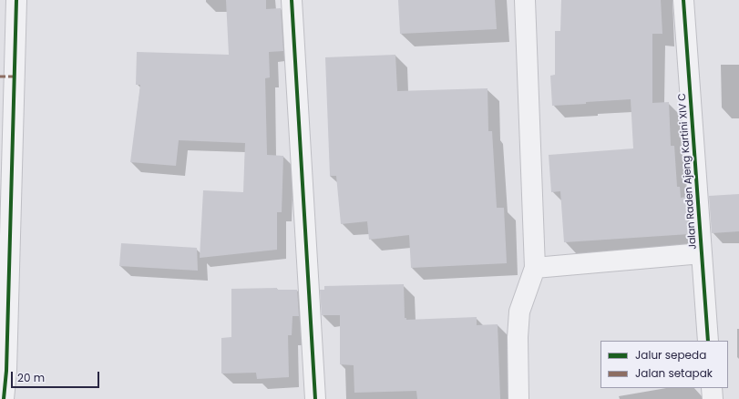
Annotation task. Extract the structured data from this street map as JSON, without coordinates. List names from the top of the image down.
{
  "streets": {
    "street": ["Jalan Raden Ajeng Kartini XIV C"]
  },
  "legend": ["Jalur sepeda", "Jalan setapak"],
  "scale_bar": "20 m"
}
